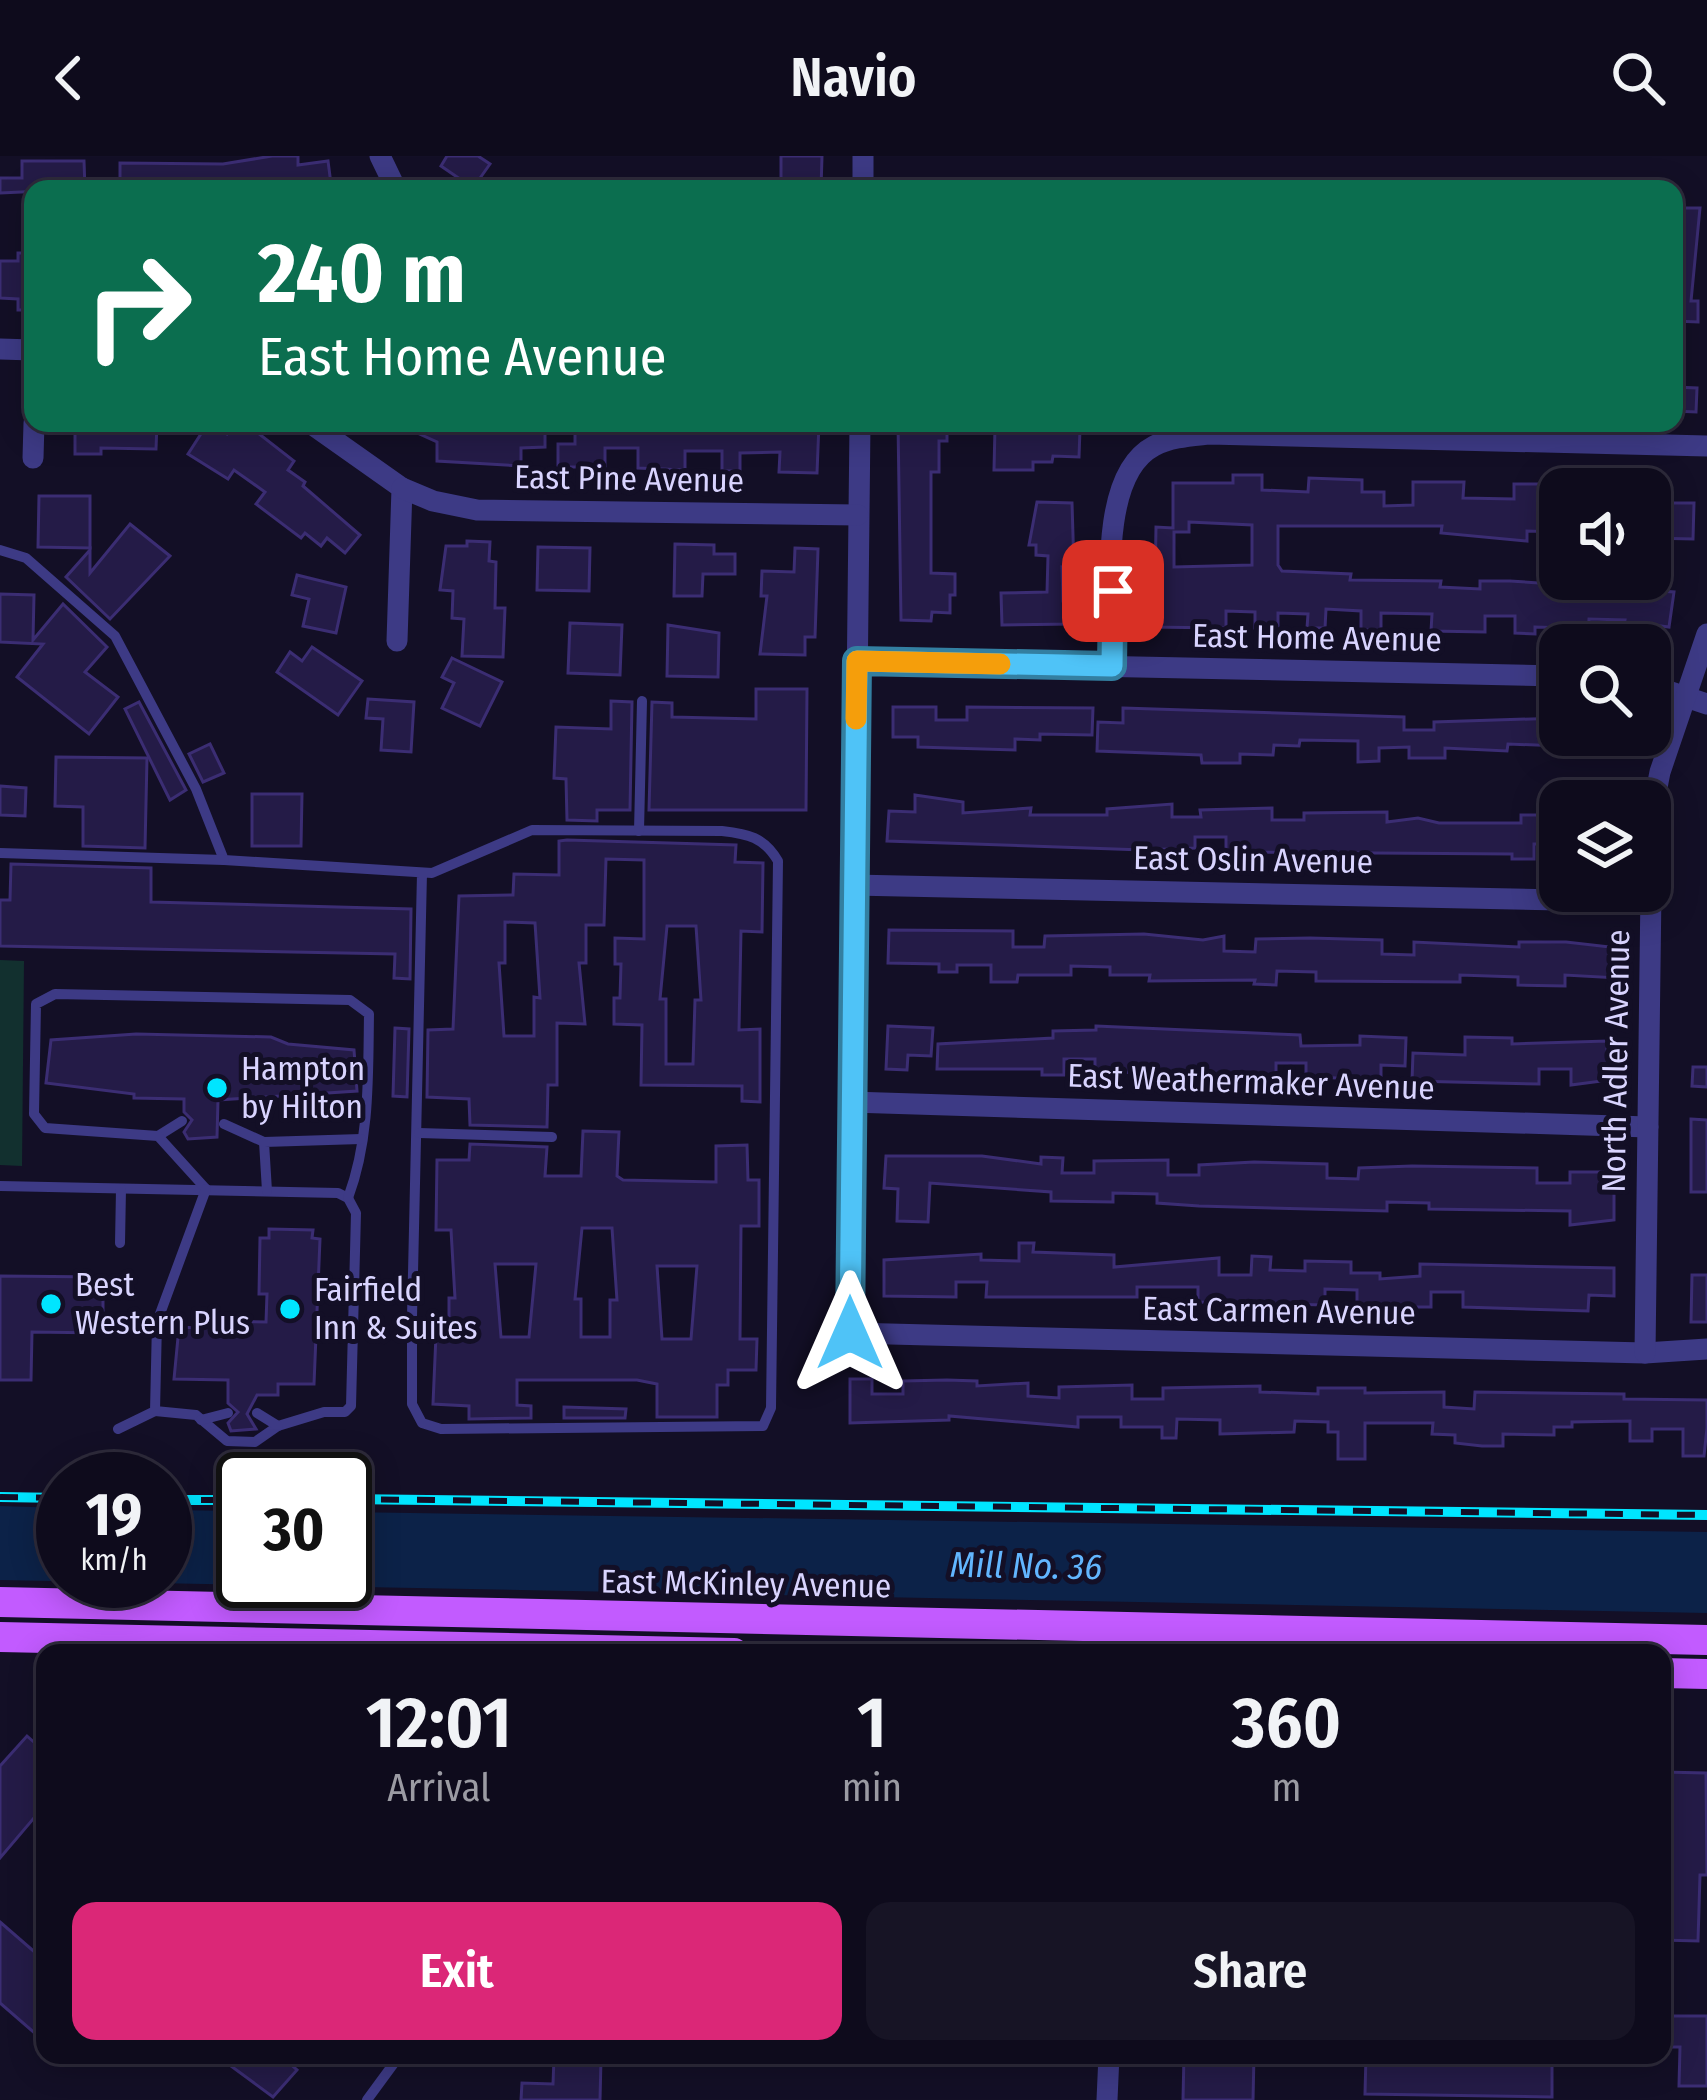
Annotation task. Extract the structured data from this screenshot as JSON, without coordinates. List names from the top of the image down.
{
  "streets": {
    "main road": ["East McKinley Avenue"],
    "street": [
      "East Pine Avenue",
      "East Home Avenue",
      "East Oslin Avenue",
      "North Adler Avenue",
      "East Weathermaker Avenue",
      "East Carmen Avenue"
    ]
  },
  "crossings": [
    ["North Adler Avenue", "East Weathermaker Avenue"],
    ["North Adler Avenue", "East Carmen Avenue"],
    ["East Weathermaker Avenue", "East Carmen Avenue"]
  ],
  "water": ["Mill No. 36"],
  "places": ["Hampton by Hilton", "Best Western Plus", "Fairfield Inn & Suites"],
  "page": {
    "header": "Navio",
    "turn": ["240 m", "East Home Avenue"],
    "speed": "19 km/h",
    "limit": "30",
    "eta": [
      "12:01",
      "Arrival",
      "1",
      "min",
      "360",
      "m"
    ],
    "buttons": ["Exit", "Share"]
  }
}
